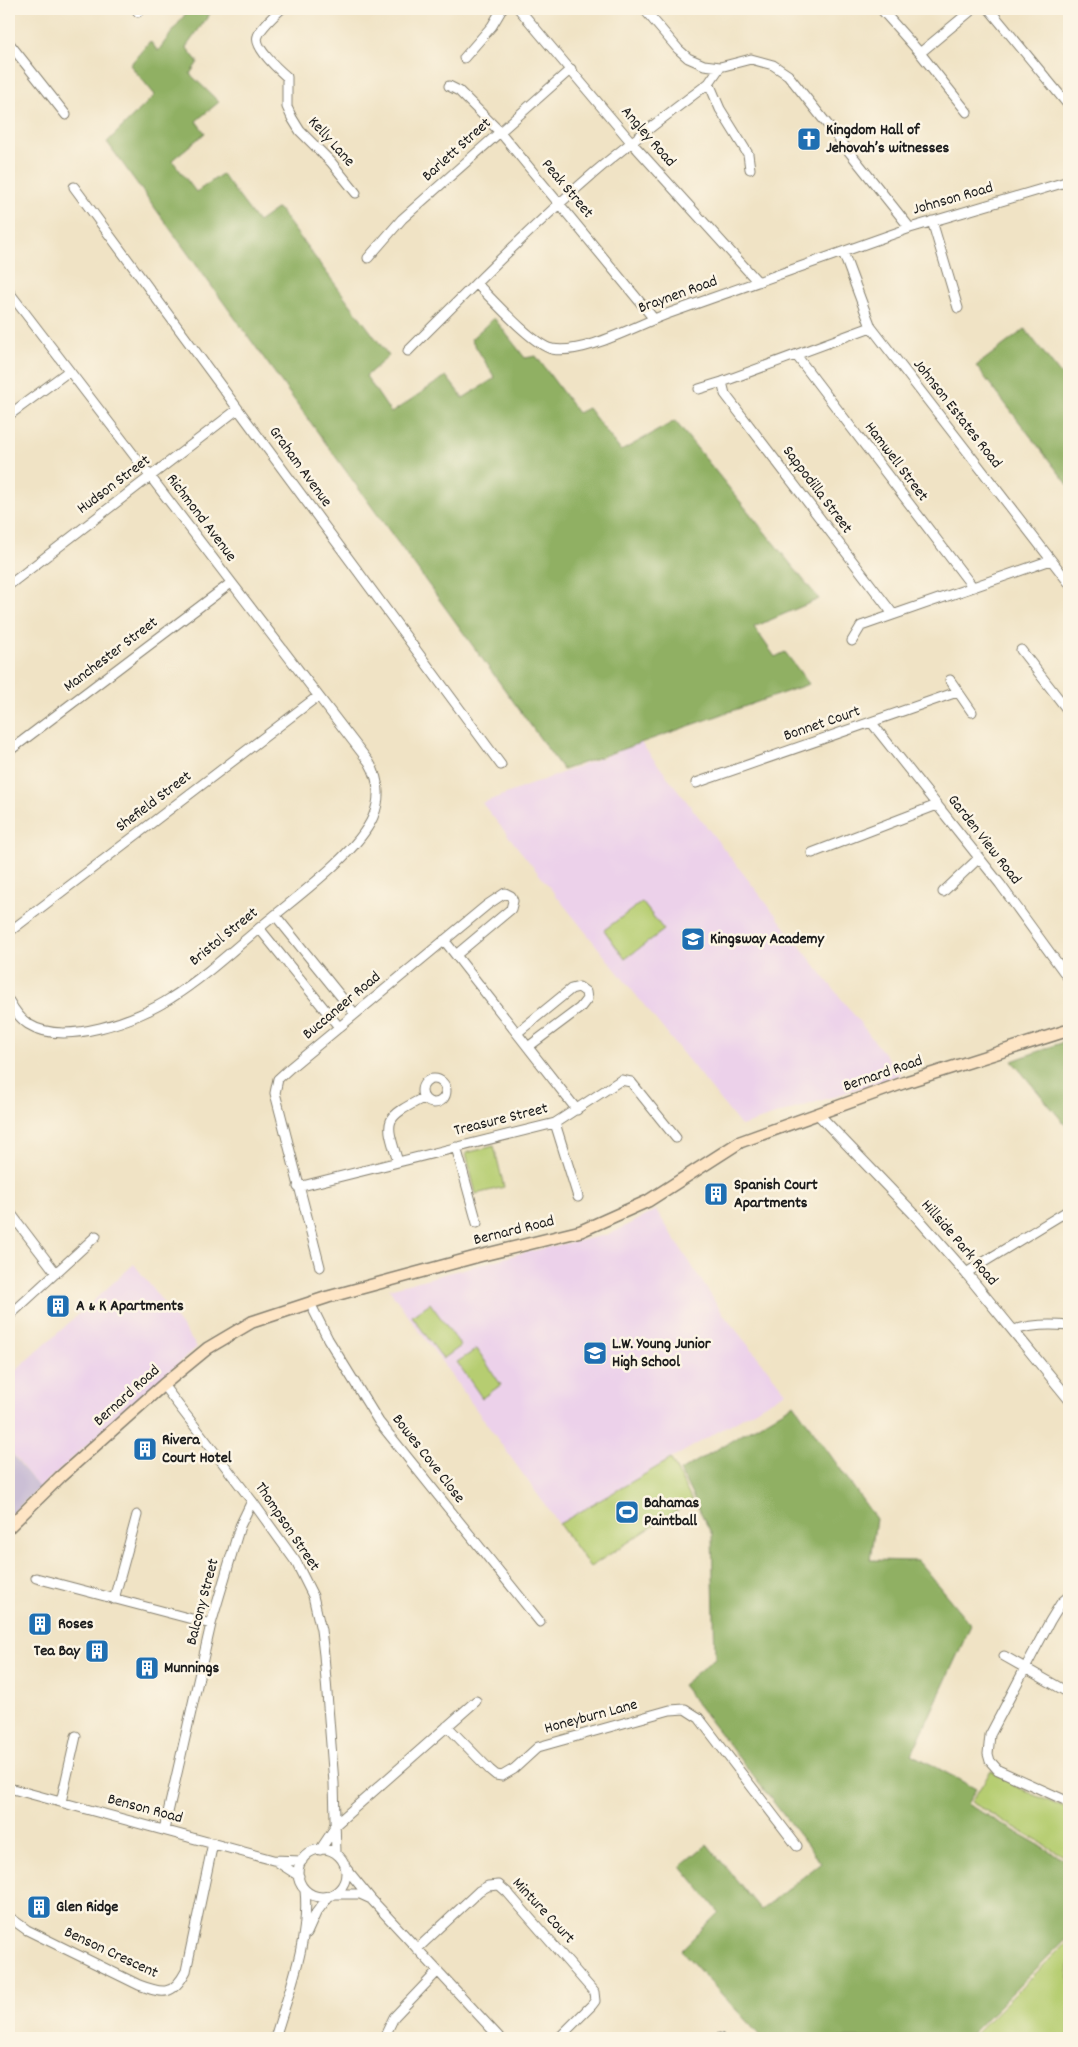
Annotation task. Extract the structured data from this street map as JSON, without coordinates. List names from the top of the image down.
{
  "streets": {
    "main road": ["Bernard Road"],
    "street": [
      "Angley Road",
      "Kelly Lane",
      "Barlett Street",
      "Peak Street",
      "Johnson Road",
      "Braynen Road",
      "Johnson Estates Road",
      "Hamwell Street",
      "Graham Avenue",
      "Hudson Street",
      "Sappodilla Street",
      "Richmond Avenue",
      "Manchester Street",
      "Bonnet Court",
      "Shefield Street",
      "Garden View Road",
      "Bristol Street",
      "Buccaneer Road",
      "Treasure Street",
      "Hillside Park Road",
      "Bowes Cove Close",
      "Thompson Street",
      "Balcony Street",
      "Honeyburn Lane",
      "Benson Road",
      "Minture Court",
      "Benson Crescent"
    ]
  },
  "crossings": [
    ["Angley Road", "Barlett Street"],
    ["Angley Road", "Braynen Road"],
    ["Barlett Street", "Peak Street"],
    ["Peak Street", "Braynen Road"],
    ["Johnson Road", "Braynen Road"],
    ["Braynen Road", "Johnson Estates Road"],
    ["Graham Avenue", "Hudson Street"],
    ["Hudson Street", "Richmond Avenue"],
    ["Richmond Avenue", "Manchester Street"],
    ["Richmond Avenue", "Shefield Street"],
    ["Richmond Avenue", "Bristol Street"],
    ["Bonnet Court", "Garden View Road"],
    ["Buccaneer Road", "Treasure Street"],
    ["Bernard Road", "Hillside Park Road"],
    ["Bernard Road", "Bowes Cove Close"],
    ["Bernard Road", "Thompson Street"],
    ["Thompson Street", "Balcony Street"],
    ["Balcony Street", "Benson Road"],
    ["Benson Road", "Benson Crescent"]
  ],
  "places": {
    "church": ["Kingdom Hall of Jehovah’s witnesses"],
    "school or university": ["Kingsway Academy", "L.W. Young Junior High School"],
    "building": [
      "Spanish Court Apartments",
      "A & K Apartments",
      "Rivera Court Hotel",
      "Roses",
      "Tea Bay",
      "Munnings",
      "Glen Ridge"
    ],
    "sports": ["Bahamas Paintball"]
  }
}
